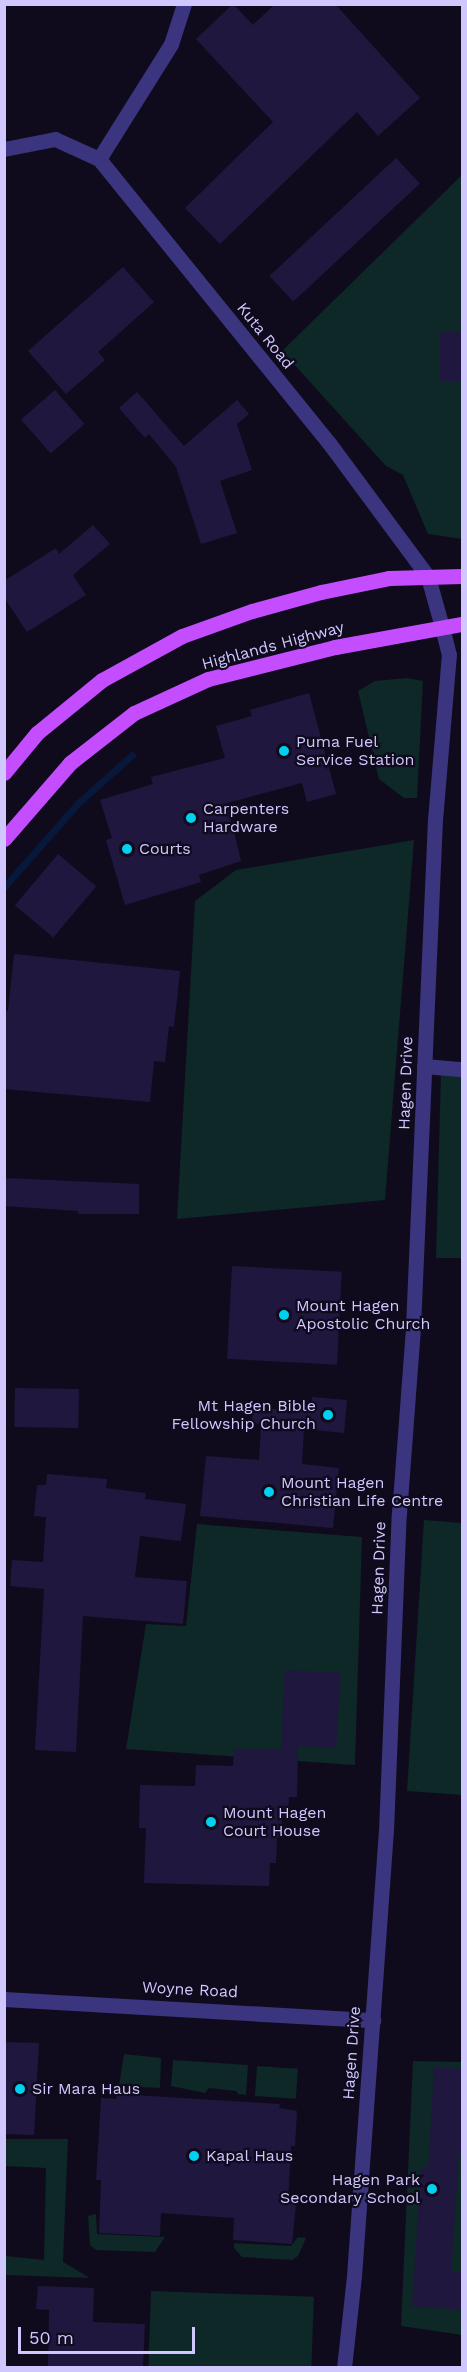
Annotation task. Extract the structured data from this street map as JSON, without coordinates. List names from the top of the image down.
{
  "streets": {
    "main road": ["Highlands Highway"],
    "street": ["Kuta Road", "Hagen Drive", "Woyne Road"]
  },
  "crossings": [
    ["Kuta Road", "Highlands Highway"],
    ["Kuta Road", "Hagen Drive"],
    ["Highlands Highway", "Hagen Drive"],
    ["Hagen Drive", "Woyne Road"]
  ],
  "places": [
    "Puma Fuel Service Station",
    "Carpenters Hardware",
    "Courts",
    "Mount Hagen Apostolic Church",
    "Mt Hagen Bible Fellowship Church",
    "Mount Hagen Christian Life Centre",
    "Mount Hagen Court House",
    "Sir Mara Haus",
    "Kapal Haus",
    "Hagen Park Secondary School"
  ],
  "scale_bar": "50 m"
}
